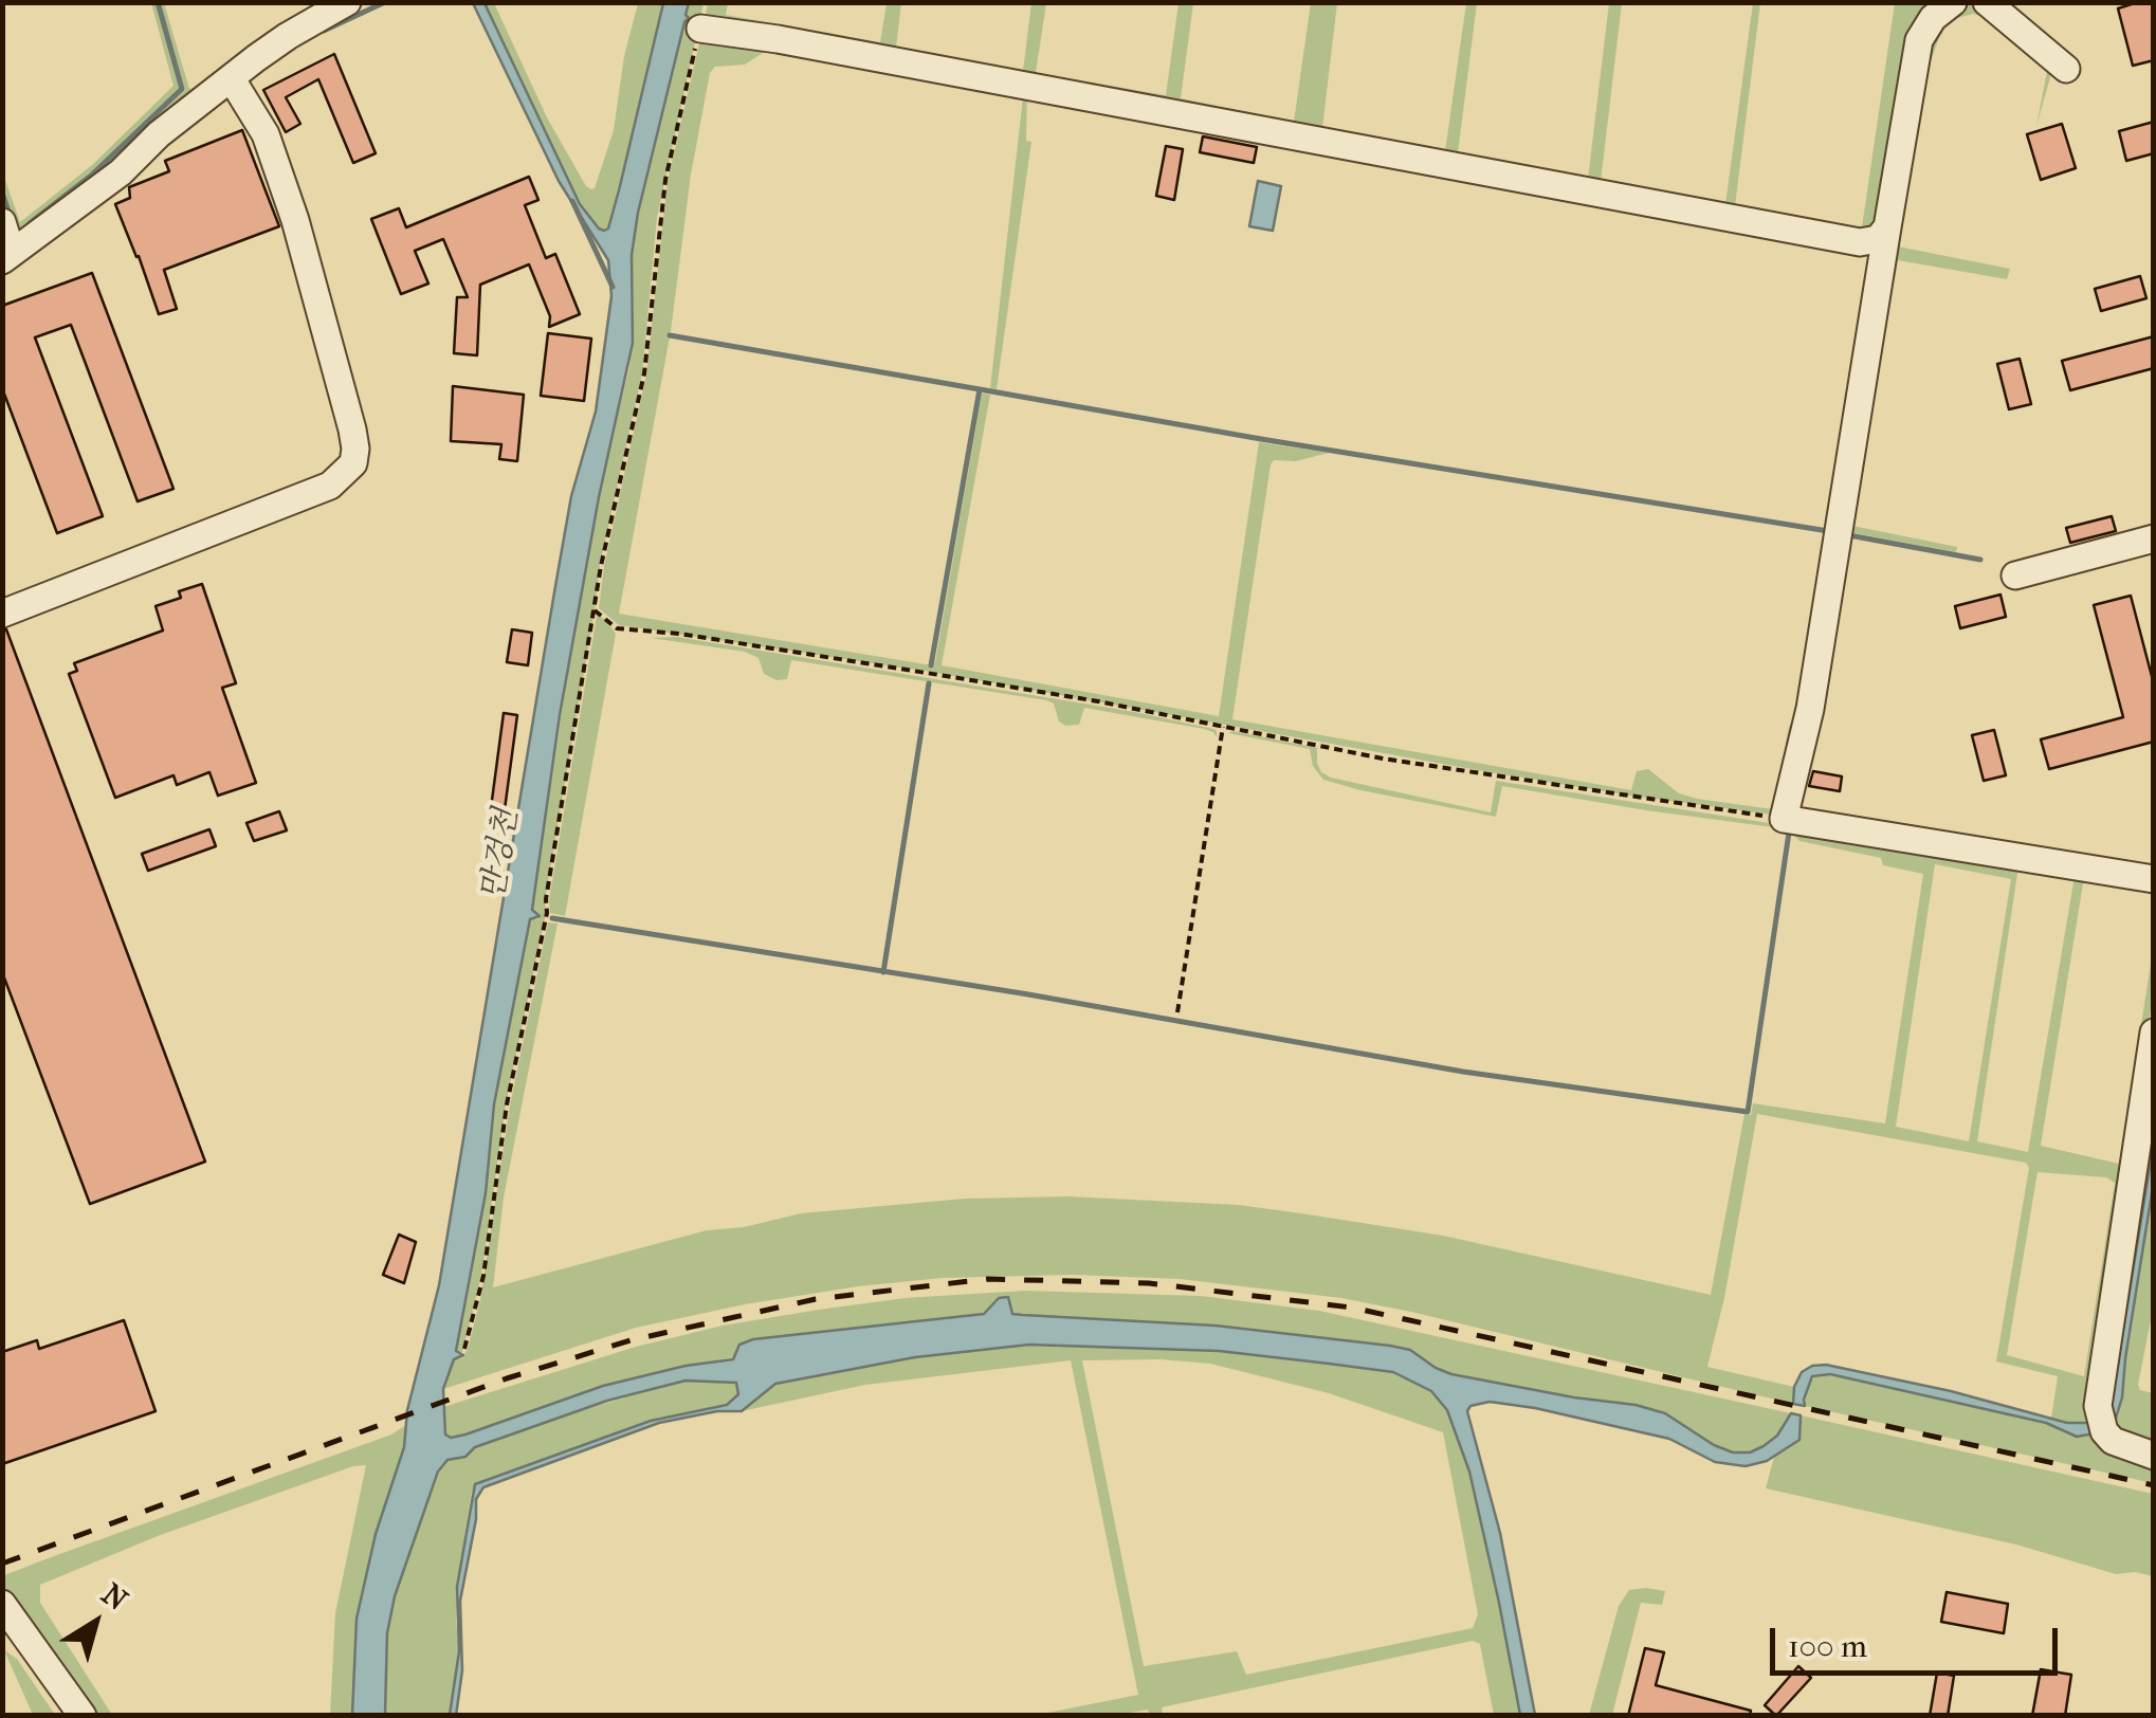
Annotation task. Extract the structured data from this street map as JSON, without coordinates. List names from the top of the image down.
{
  "water": ["만겅천"],
  "scale_bar": "100 m",
  "north": "top right"
}
